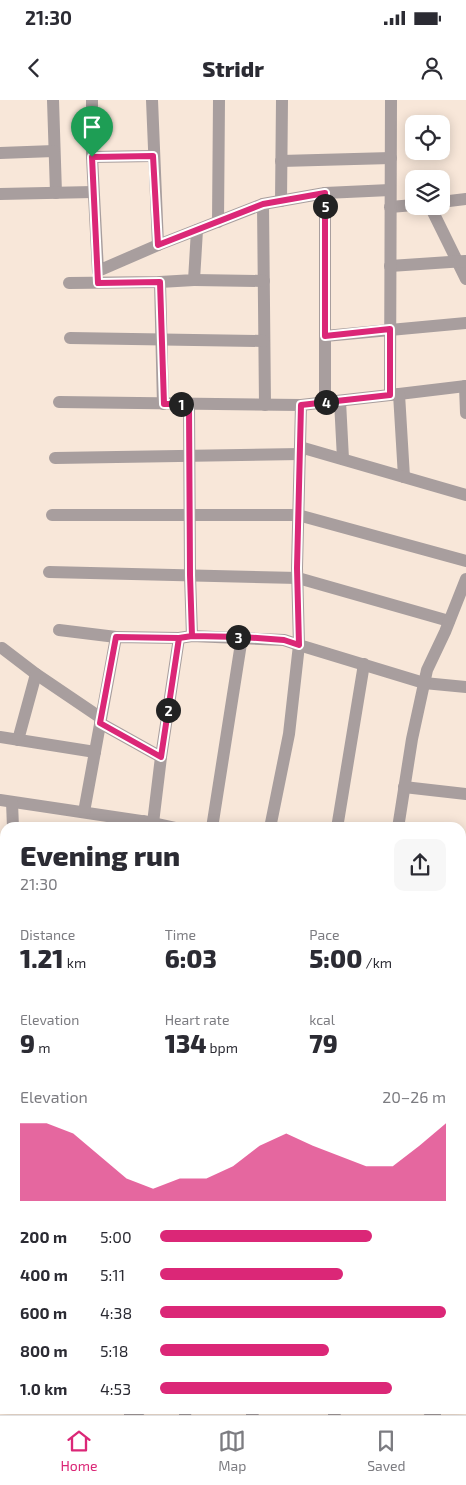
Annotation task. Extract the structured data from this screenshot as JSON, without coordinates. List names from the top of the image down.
{
  "page": {
    "status": "21:30",
    "header": "Stridr",
    "pins": [
      "5",
      "4",
      "1",
      "3",
      "2"
    ],
    "heading": ["Evening run", "21:30"],
    "stats": [
      ["Distance", "1.21 km"],
      ["Time", "6:03"],
      ["Pace", "5:00 /km"],
      ["Elevation", "9 m"],
      ["Heart rate", "134 bpm"],
      ["kcal", "79"]
    ],
    "chart": ["Elevation", "20–26 m"],
    "list": [
      {
        "name": "200 m",
        "note": "5:00"
      },
      {
        "name": "400 m",
        "note": "5:11"
      },
      {
        "name": "600 m",
        "note": "4:38"
      },
      {
        "name": "800 m",
        "note": "5:18"
      },
      {
        "name": "1.0 km",
        "note": "4:53"
      }
    ],
    "tabs": ["Home", "Map", "Saved"]
  }
}
